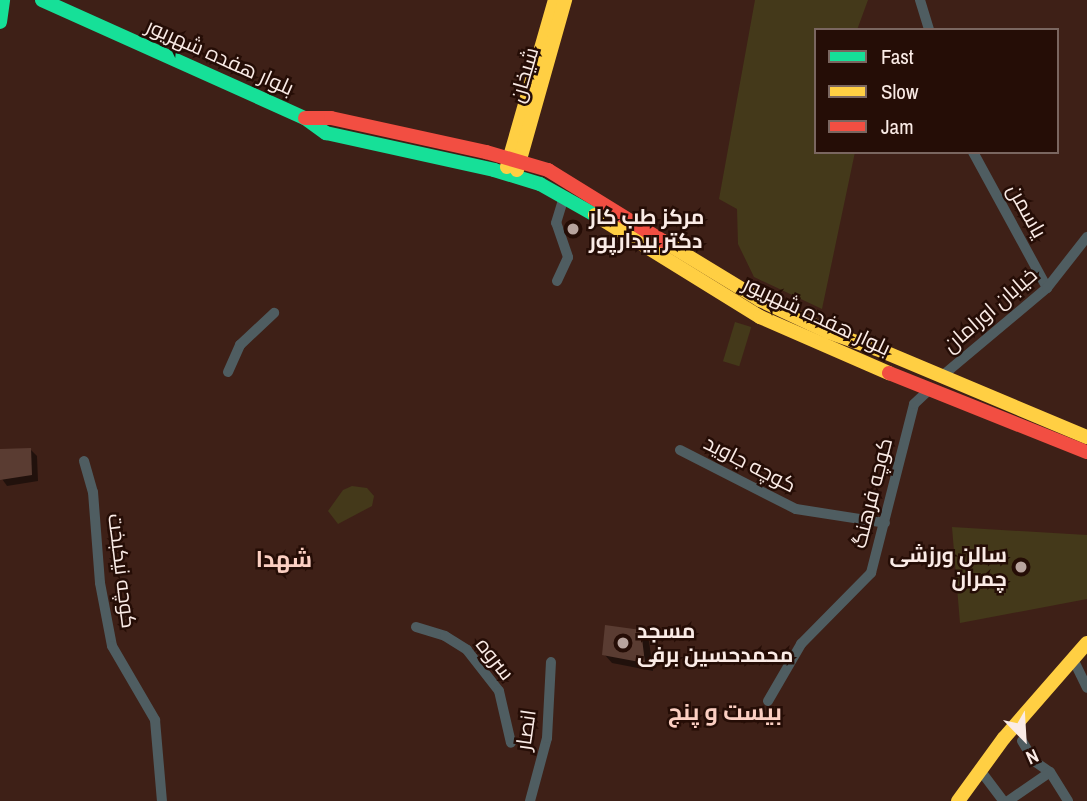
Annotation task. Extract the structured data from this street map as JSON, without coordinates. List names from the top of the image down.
{
  "streets": {
    "street": [
      "بلوار هفده شهریور",
      "شیخان",
      "یاسمن",
      "خیابان اورامان",
      "کوچه جاوید",
      "کوچه فرهنگ",
      "کوچه نیکبخت",
      "سروه",
      "انصار"
    ]
  },
  "crossings": [
    ["بلوار هفده شهریور", "شیخان"],
    ["بلوار هفده شهریور", "خیابان اورامان"],
    ["بلوار هفده شهریور", "کوچه فرهنگ"],
    ["یاسمن", "خیابان اورامان"],
    ["کوچه جاوید", "کوچه فرهنگ"]
  ],
  "districts": ["شهدا", "بیست و پنج"],
  "places": ["مرکز طب کار دکتر بیدارپور", "سالن ورزشی چمران", "مسجد محمدحسین برفی"],
  "legend": ["Fast", "Slow", "Jam"],
  "north": "bottom right"
}
